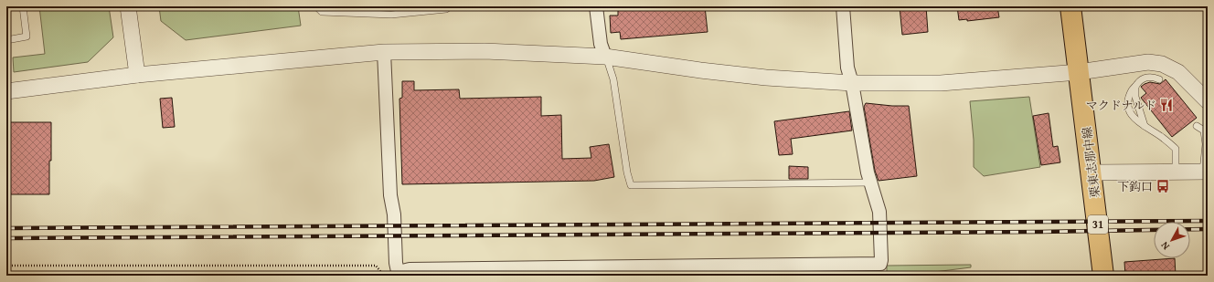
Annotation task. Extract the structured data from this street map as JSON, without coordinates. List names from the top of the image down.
{
  "streets": {
    "main road": ["栗東志那中線", "31"]
  },
  "places": {
    "restaurant": ["マクドナルド"],
    "bus stop": ["下鈎口"]
  },
  "north": "bottom left"
}
